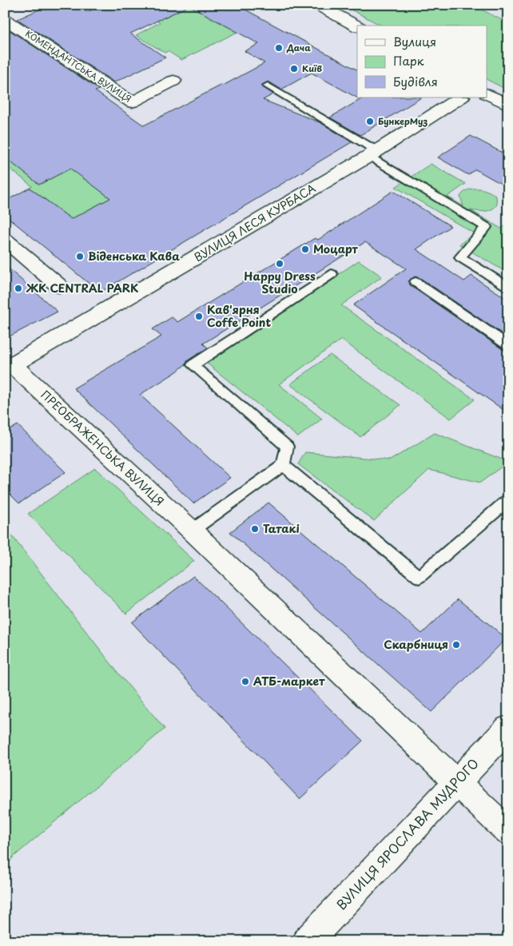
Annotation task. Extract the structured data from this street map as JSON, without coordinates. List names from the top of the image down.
{
  "streets": {
    "street": [
      "КОМЕНДАНТСЬКА ВУЛИЦЯ",
      "ВУЛИЦЯ ЛЕСЯ КУРБАСА",
      "ПРЕОБРАЖЕНСЬКА ВУЛИЦЯ",
      "ВУЛИЦЯ ЯРОСЛАВА МУДРОГО"
    ]
  },
  "crossings": [
    ["ВУЛИЦЯ ЛЕСЯ КУРБАСА", "ПРЕОБРАЖЕНСЬКА ВУЛИЦЯ"],
    ["ПРЕОБРАЖЕНСЬКА ВУЛИЦЯ", "ВУЛИЦЯ ЯРОСЛАВА МУДРОГО"]
  ],
  "places": [
    "Дача",
    "Київ",
    "БункерМуз",
    "Моцарт",
    "Віденська Кава",
    "Happy Dress Studio",
    "ЖК CENTRAL PARK",
    "Кав'ярня Coffe Point",
    "Татакі",
    "Скарбниця",
    "АТБ-маркет"
  ],
  "legend": ["Вулиця", "Парк", "Будівля"]
}
